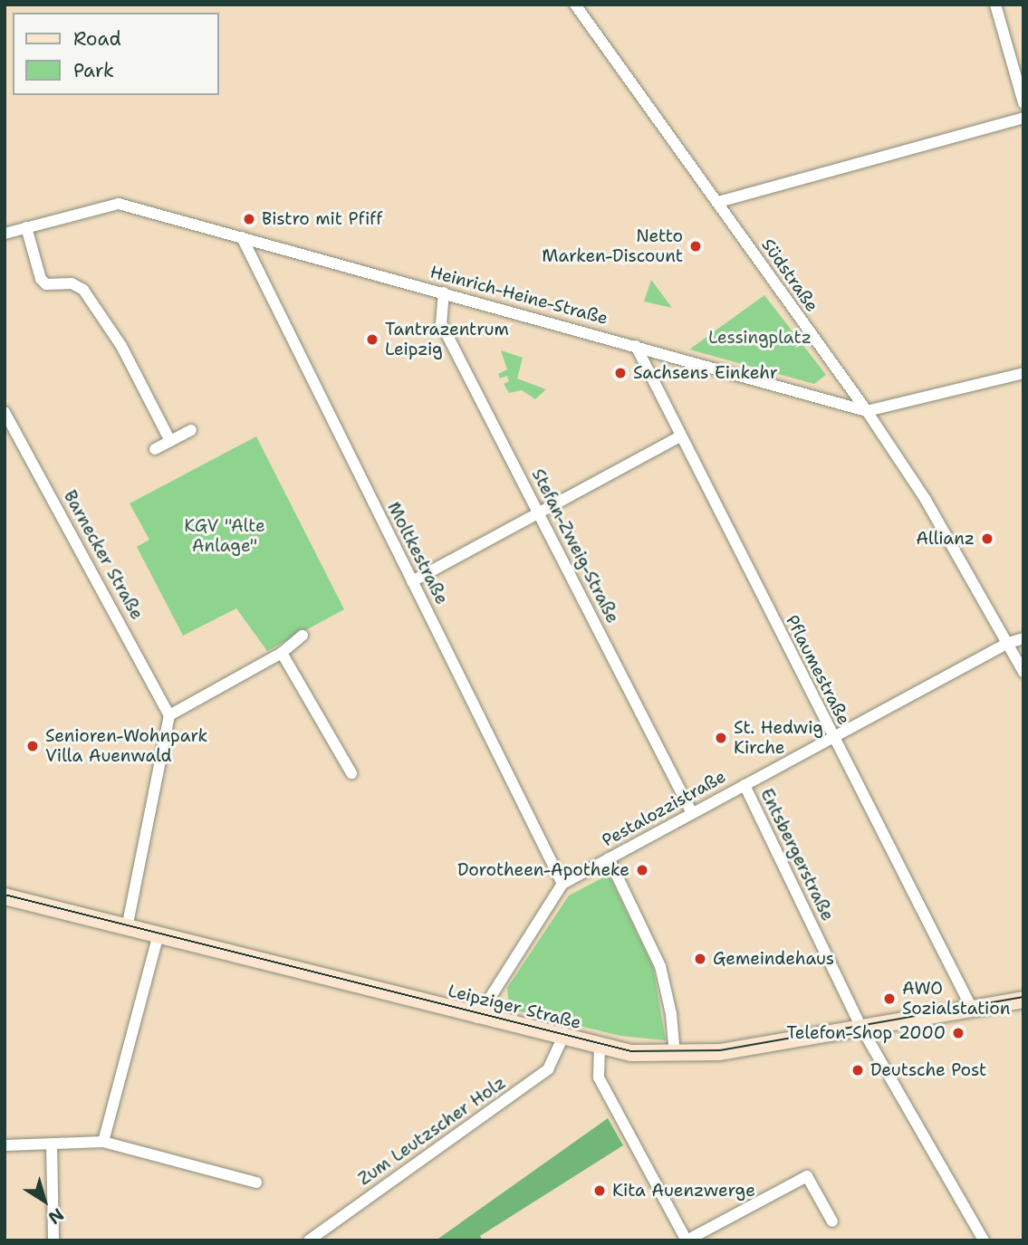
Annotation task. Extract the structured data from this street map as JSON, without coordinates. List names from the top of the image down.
{
  "streets": {
    "street": [
      "Südstraße",
      "Heinrich-Heine-Straße",
      "Stefan-Zweig-Straße",
      "Moltkestraße",
      "Barnecker Straße",
      "Pflaumestraße",
      "Pestalozzistraße",
      "Entsbergerstraße",
      "Leipziger Straße",
      "Zum Leutzscher Holz"
    ]
  },
  "crossings": [
    ["Südstraße", "Heinrich-Heine-Straße"],
    ["Südstraße", "Pestalozzistraße"],
    ["Heinrich-Heine-Straße", "Stefan-Zweig-Straße"],
    ["Heinrich-Heine-Straße", "Moltkestraße"],
    ["Heinrich-Heine-Straße", "Pflaumestraße"],
    ["Stefan-Zweig-Straße", "Pestalozzistraße"],
    ["Moltkestraße", "Pestalozzistraße"],
    ["Pflaumestraße", "Pestalozzistraße"],
    ["Pflaumestraße", "Leipziger Straße"],
    ["Pestalozzistraße", "Entsbergerstraße"],
    ["Pestalozzistraße", "Leipziger Straße"],
    ["Entsbergerstraße", "Leipziger Straße"],
    ["Leipziger Straße", "Zum Leutzscher Holz"]
  ],
  "parks": ["Lessingplatz", "KGV \"Alte Anlage\""],
  "places": [
    "Bistro mit Pfiff",
    "Netto Marken-Discount",
    "Tantrazentrum Leipzig",
    "Sachsens Einkehr",
    "Allianz",
    "St. Hedwig Kirche",
    "Senioren-Wohnpark Villa Auenwald",
    "Dorotheen-Apotheke",
    "Gemeindehaus",
    "AWO Sozialstation",
    "Telefon-Shop 2000",
    "Deutsche Post",
    "Kita Auenzwerge"
  ],
  "legend": ["Road", "Park"],
  "north": "bottom right"
}
